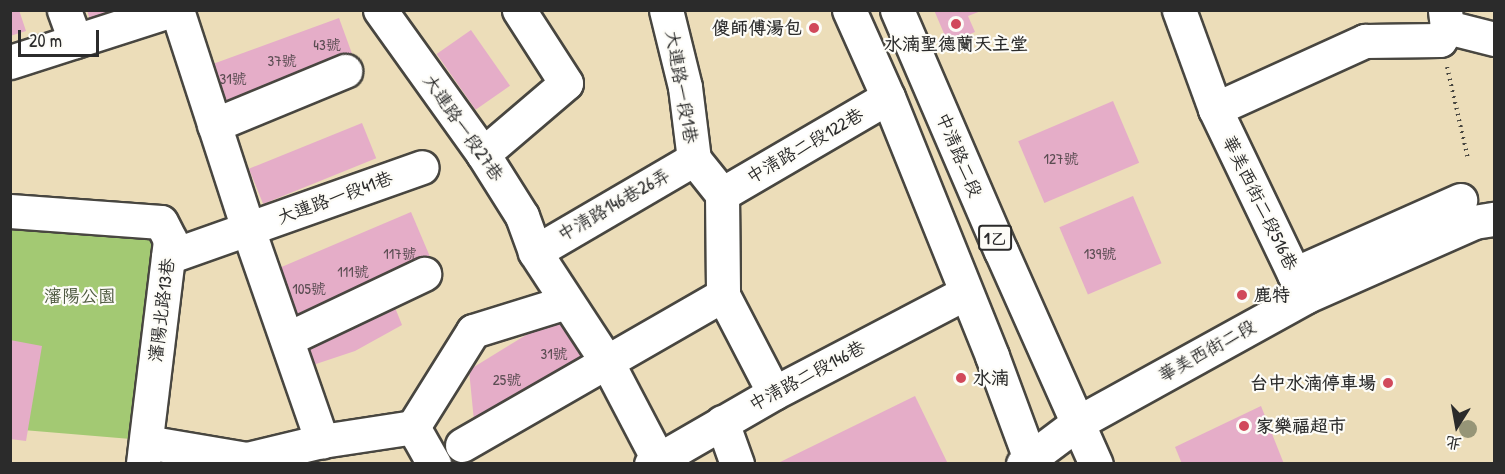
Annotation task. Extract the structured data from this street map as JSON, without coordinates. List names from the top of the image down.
{
  "streets": {
    "street": [
      "大連路一段1巷",
      "大連路一段27巷",
      "中清路二段122巷",
      "中清路二段",
      "大連路一段41巷",
      "華美西街二段516巷",
      "中清路146巷26弄",
      "1乙",
      "瀋陽北路13巷",
      "華美西街二段",
      "中清路二段146巷"
    ]
  },
  "crossings": [
    ["大連路一段1巷", "中清路二段122巷"],
    ["大連路一段1巷", "中清路146巷26弄"],
    ["大連路一段27巷", "中清路146巷26弄"],
    ["大連路一段27巷", "中清路二段146巷"],
    ["中清路二段122巷", "1乙"],
    ["中清路二段", "華美西街二段"],
    ["大連路一段41巷", "瀋陽北路13巷"],
    ["華美西街二段516巷", "華美西街二段"],
    ["1乙", "華美西街二段"],
    ["1乙", "中清路二段146巷"]
  ],
  "parks": ["瀋陽公園"],
  "places": [
    "水湳聖德蘭天主堂",
    "傻師傅湯包",
    "鹿特",
    "水湳",
    "台中水湳停車場",
    "家樂福超市"
  ],
  "house_numbers": [
    "43號",
    "37號",
    "31號",
    "127號",
    "117號",
    "139號",
    "111號",
    "105號",
    "31號",
    "25號"
  ],
  "scale_bar": "20 m",
  "north": "bottom"
}
